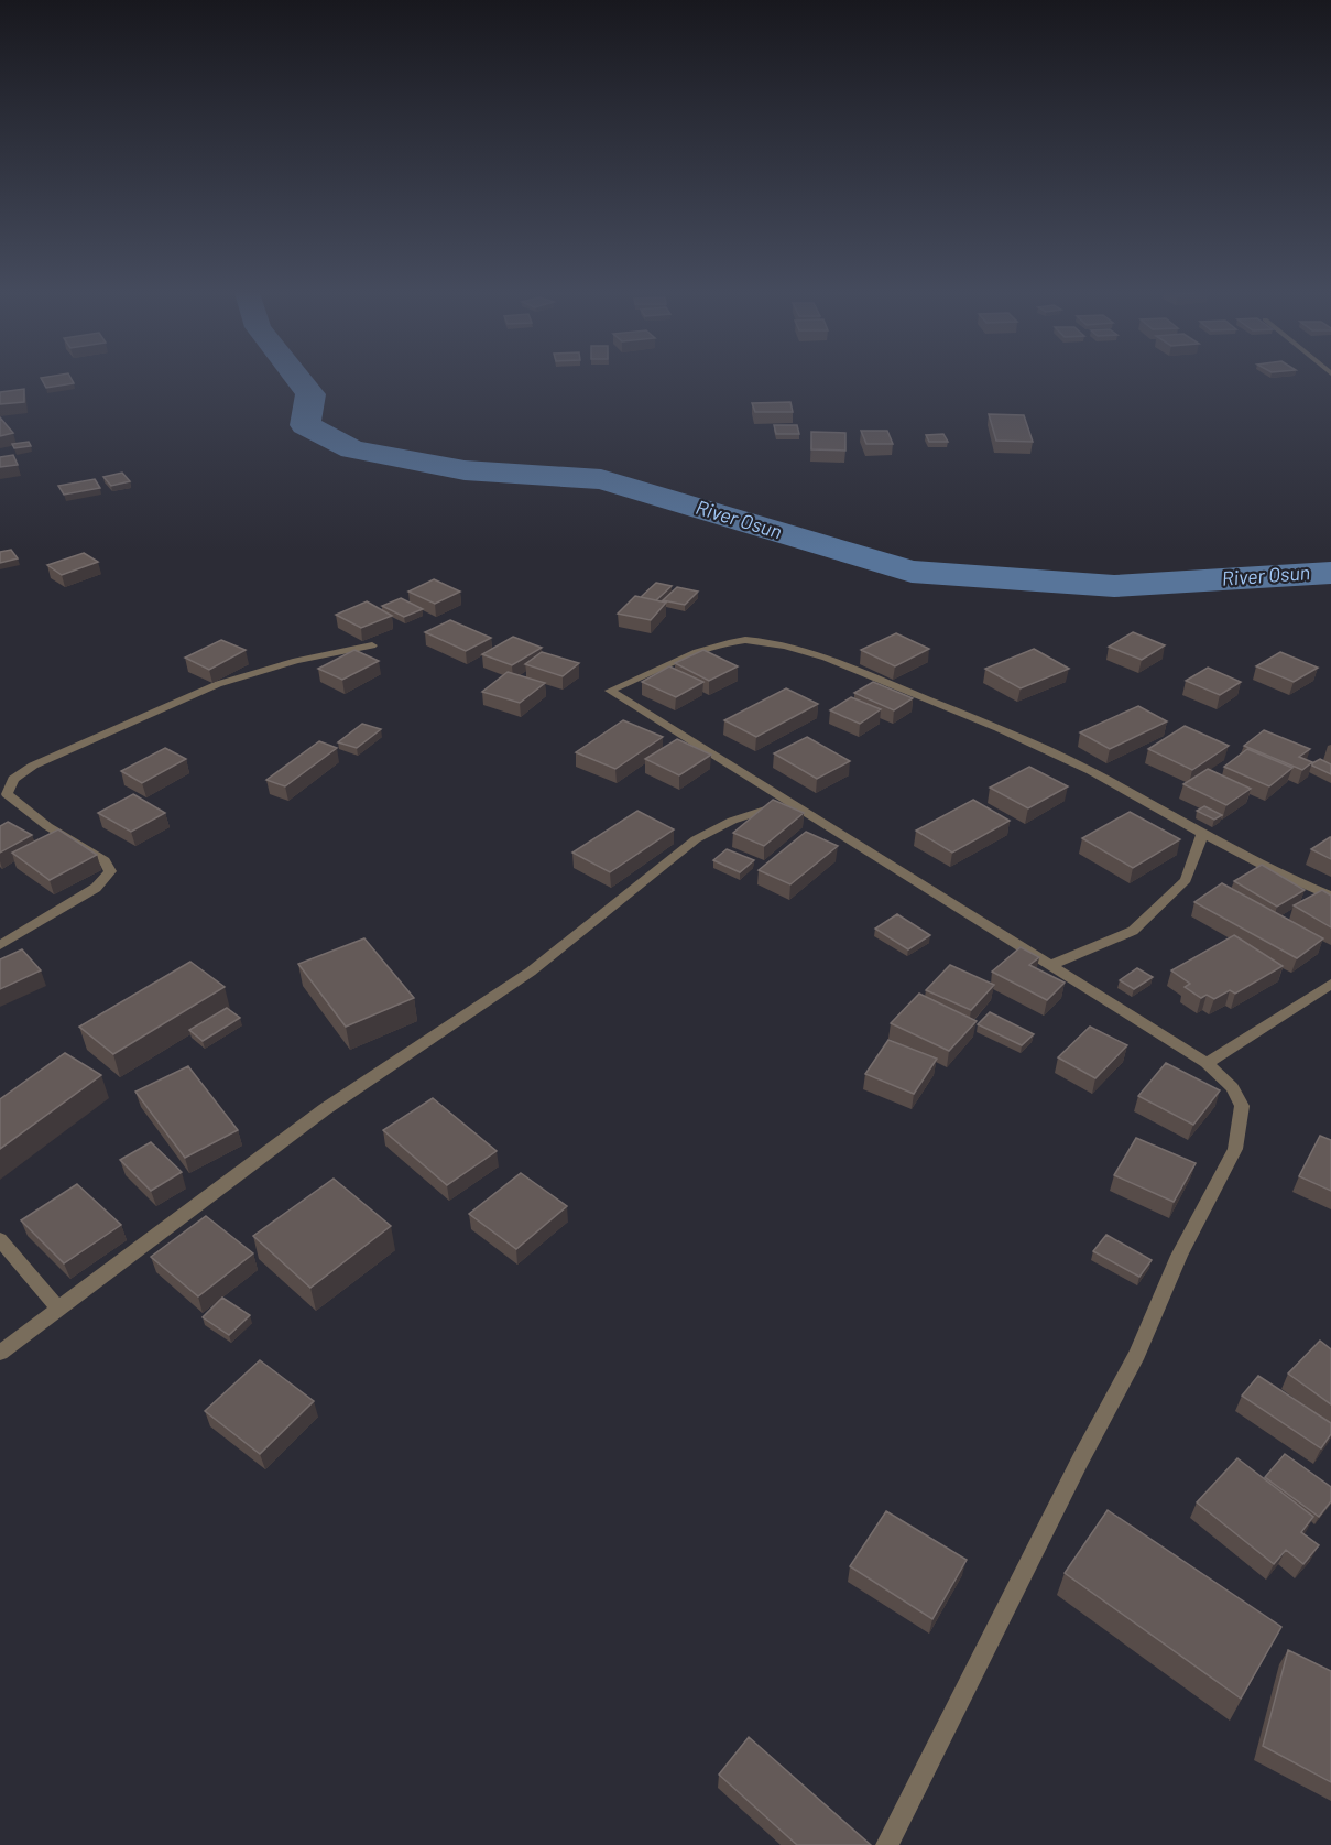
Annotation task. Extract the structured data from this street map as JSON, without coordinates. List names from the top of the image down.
{
  "water": ["River Osun"]
}
